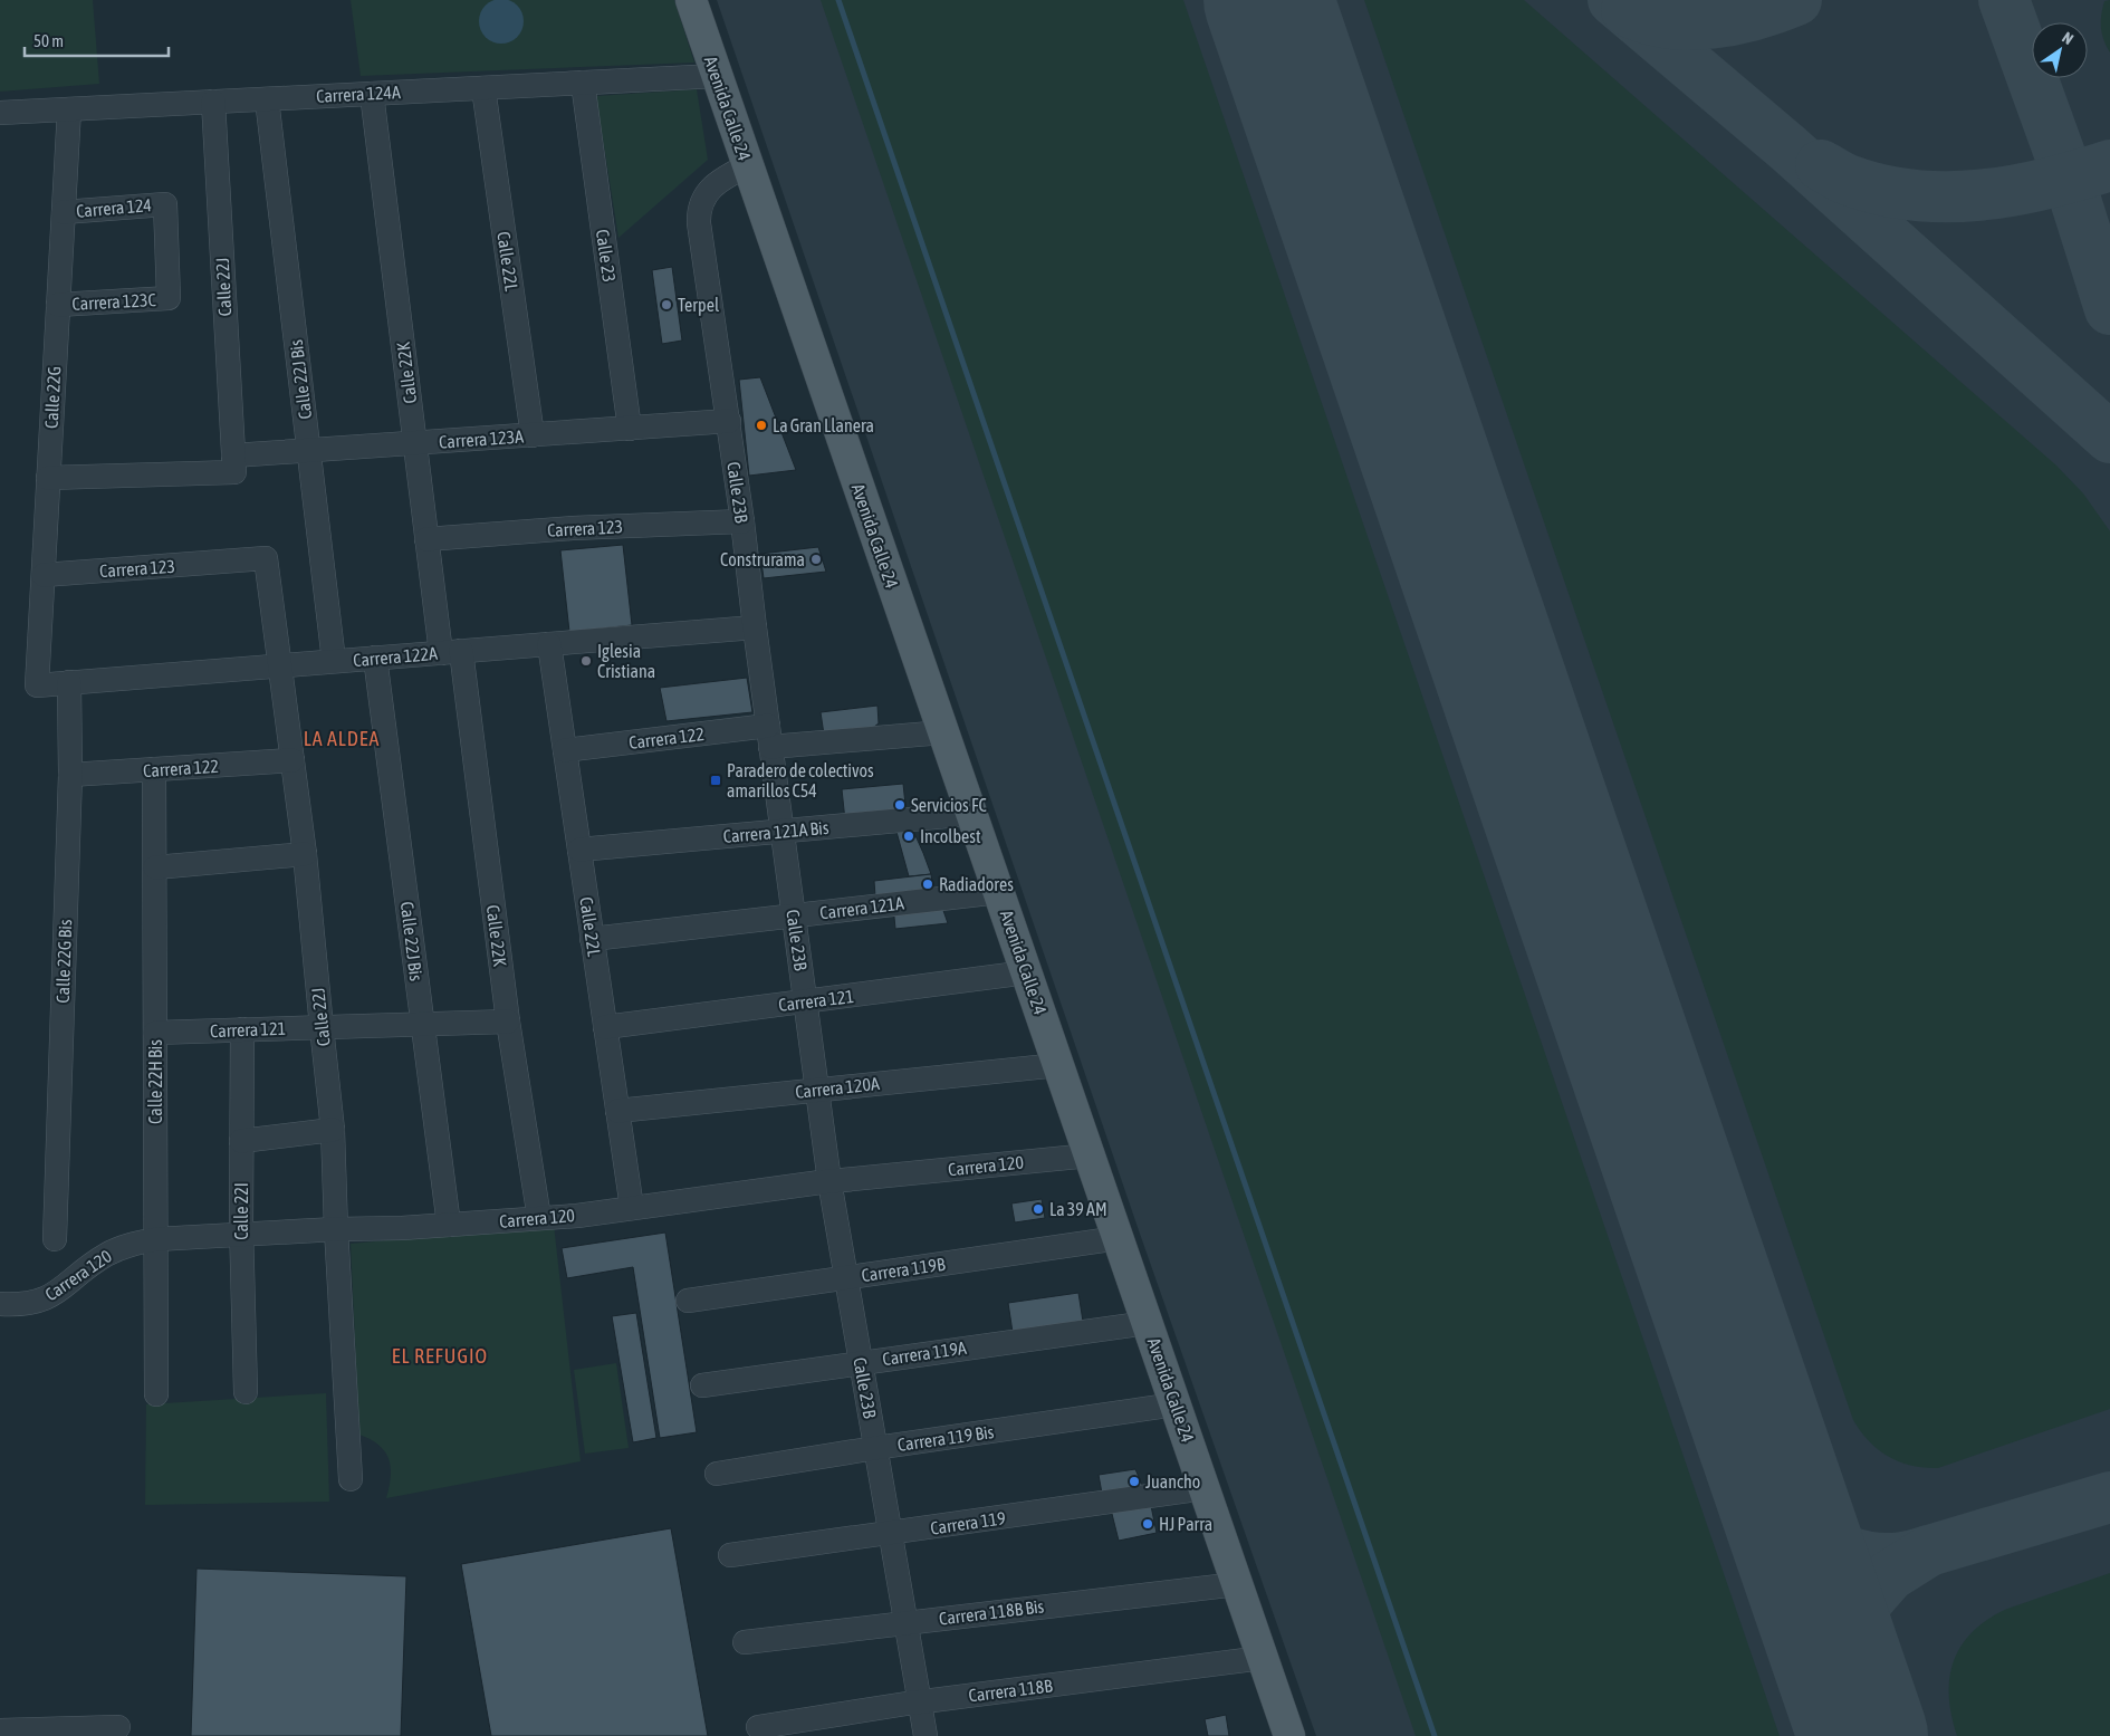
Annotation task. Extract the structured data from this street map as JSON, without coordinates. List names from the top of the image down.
{
  "streets": {
    "main road": ["Avenida Calle 24"],
    "street": [
      "Carrera 124A",
      "Carrera 124",
      "Calle 23",
      "Calle 22L",
      "Calle 22J",
      "Carrera 123C",
      "Calle 22K",
      "Calle 22J Bis",
      "Calle 22G",
      "Carrera 123A",
      "Calle 23B",
      "Carrera 123",
      "Carrera 122A",
      "Carrera 122",
      "Carrera 121A Bis",
      "Carrera 121A",
      "Calle 22G Bis",
      "Carrera 121",
      "Calle 22H Bis",
      "Carrera 120A",
      "Carrera 120",
      "Calle 22I",
      "Carrera 119B",
      "Carrera 119A",
      "Carrera 119 Bis",
      "Carrera 119",
      "Carrera 118B Bis",
      "Carrera 118B"
    ]
  },
  "crossings": [
    ["Carrera 124A", "Avenida Calle 24"],
    ["Carrera 124A", "Calle 23"],
    ["Carrera 124A", "Calle 22L"],
    ["Carrera 124A", "Calle 22J"],
    ["Carrera 124A", "Calle 22K"],
    ["Carrera 124A", "Calle 22J Bis"],
    ["Carrera 124A", "Calle 22G"],
    ["Avenida Calle 24", "Calle 23B"],
    ["Avenida Calle 24", "Carrera 122"],
    ["Avenida Calle 24", "Carrera 121A Bis"],
    ["Avenida Calle 24", "Carrera 121A"],
    ["Avenida Calle 24", "Carrera 121"],
    ["Avenida Calle 24", "Carrera 120A"],
    ["Avenida Calle 24", "Carrera 120"],
    ["Avenida Calle 24", "Carrera 119B"],
    ["Avenida Calle 24", "Carrera 119A"],
    ["Avenida Calle 24", "Carrera 119 Bis"],
    ["Avenida Calle 24", "Carrera 119"],
    ["Avenida Calle 24", "Carrera 118B Bis"],
    ["Avenida Calle 24", "Carrera 118B"],
    ["Carrera 124", "Carrera 123C"],
    ["Carrera 124", "Calle 22G"],
    ["Calle 23", "Carrera 123A"],
    ["Calle 22L", "Carrera 123A"],
    ["Calle 22L", "Carrera 122A"],
    ["Calle 22L", "Carrera 122"],
    ["Calle 22L", "Carrera 121A Bis"],
    ["Calle 22L", "Carrera 121A"],
    ["Calle 22L", "Carrera 121"],
    ["Calle 22L", "Carrera 120A"],
    ["Calle 22L", "Carrera 120"],
    ["Calle 22J", "Carrera 123A"],
    ["Calle 22J", "Carrera 123"],
    ["Calle 22J", "Carrera 122A"],
    ["Calle 22J", "Carrera 122"],
    ["Calle 22J", "Carrera 121"],
    ["Calle 22J", "Carrera 120"],
    ["Carrera 123C", "Calle 22G"],
    ["Calle 22K", "Carrera 123A"],
    ["Calle 22K", "Carrera 123"],
    ["Calle 22K", "Carrera 122A"],
    ["Calle 22K", "Carrera 121"],
    ["Calle 22K", "Carrera 120"],
    ["Calle 22J Bis", "Carrera 123A"],
    ["Calle 22J Bis", "Carrera 122A"],
    ["Calle 22J Bis", "Carrera 121"],
    ["Calle 22J Bis", "Carrera 120"],
    ["Calle 22G", "Carrera 123A"],
    ["Calle 22G", "Carrera 123"],
    ["Calle 22G", "Carrera 122A"],
    ["Carrera 123A", "Calle 23B"],
    ["Calle 23B", "Carrera 123"],
    ["Calle 23B", "Carrera 122A"],
    ["Calle 23B", "Carrera 122"],
    ["Calle 23B", "Carrera 121A Bis"],
    ["Calle 23B", "Carrera 121A"],
    ["Calle 23B", "Carrera 121"],
    ["Calle 23B", "Carrera 120A"],
    ["Calle 23B", "Carrera 120"],
    ["Calle 23B", "Carrera 119B"],
    ["Calle 23B", "Carrera 119A"],
    ["Calle 23B", "Carrera 119 Bis"],
    ["Calle 23B", "Carrera 119"],
    ["Calle 23B", "Carrera 118B Bis"],
    ["Calle 23B", "Carrera 118B"],
    ["Carrera 122A", "Calle 22G Bis"],
    ["Carrera 122", "Calle 22G Bis"],
    ["Carrera 122", "Calle 22H Bis"],
    ["Carrera 121", "Calle 22H Bis"],
    ["Carrera 121", "Calle 22I"],
    ["Calle 22H Bis", "Carrera 120"],
    ["Carrera 120", "Calle 22I"]
  ],
  "districts": ["LA ALDEA", "EL REFUGIO"],
  "places": {
    "other": [
      "Terpel",
      "La Gran Llanera",
      "Construrama",
      "Iglesia Cristiana",
      "Servicios FC",
      "Incolbest",
      "Radiadores",
      "La 39 AM",
      "Juancho",
      "HJ Parra"
    ],
    "transit": ["Paradero de colectivos amarillos C54"]
  },
  "scale_bar": "50 m",
  "north": "top right"
}
